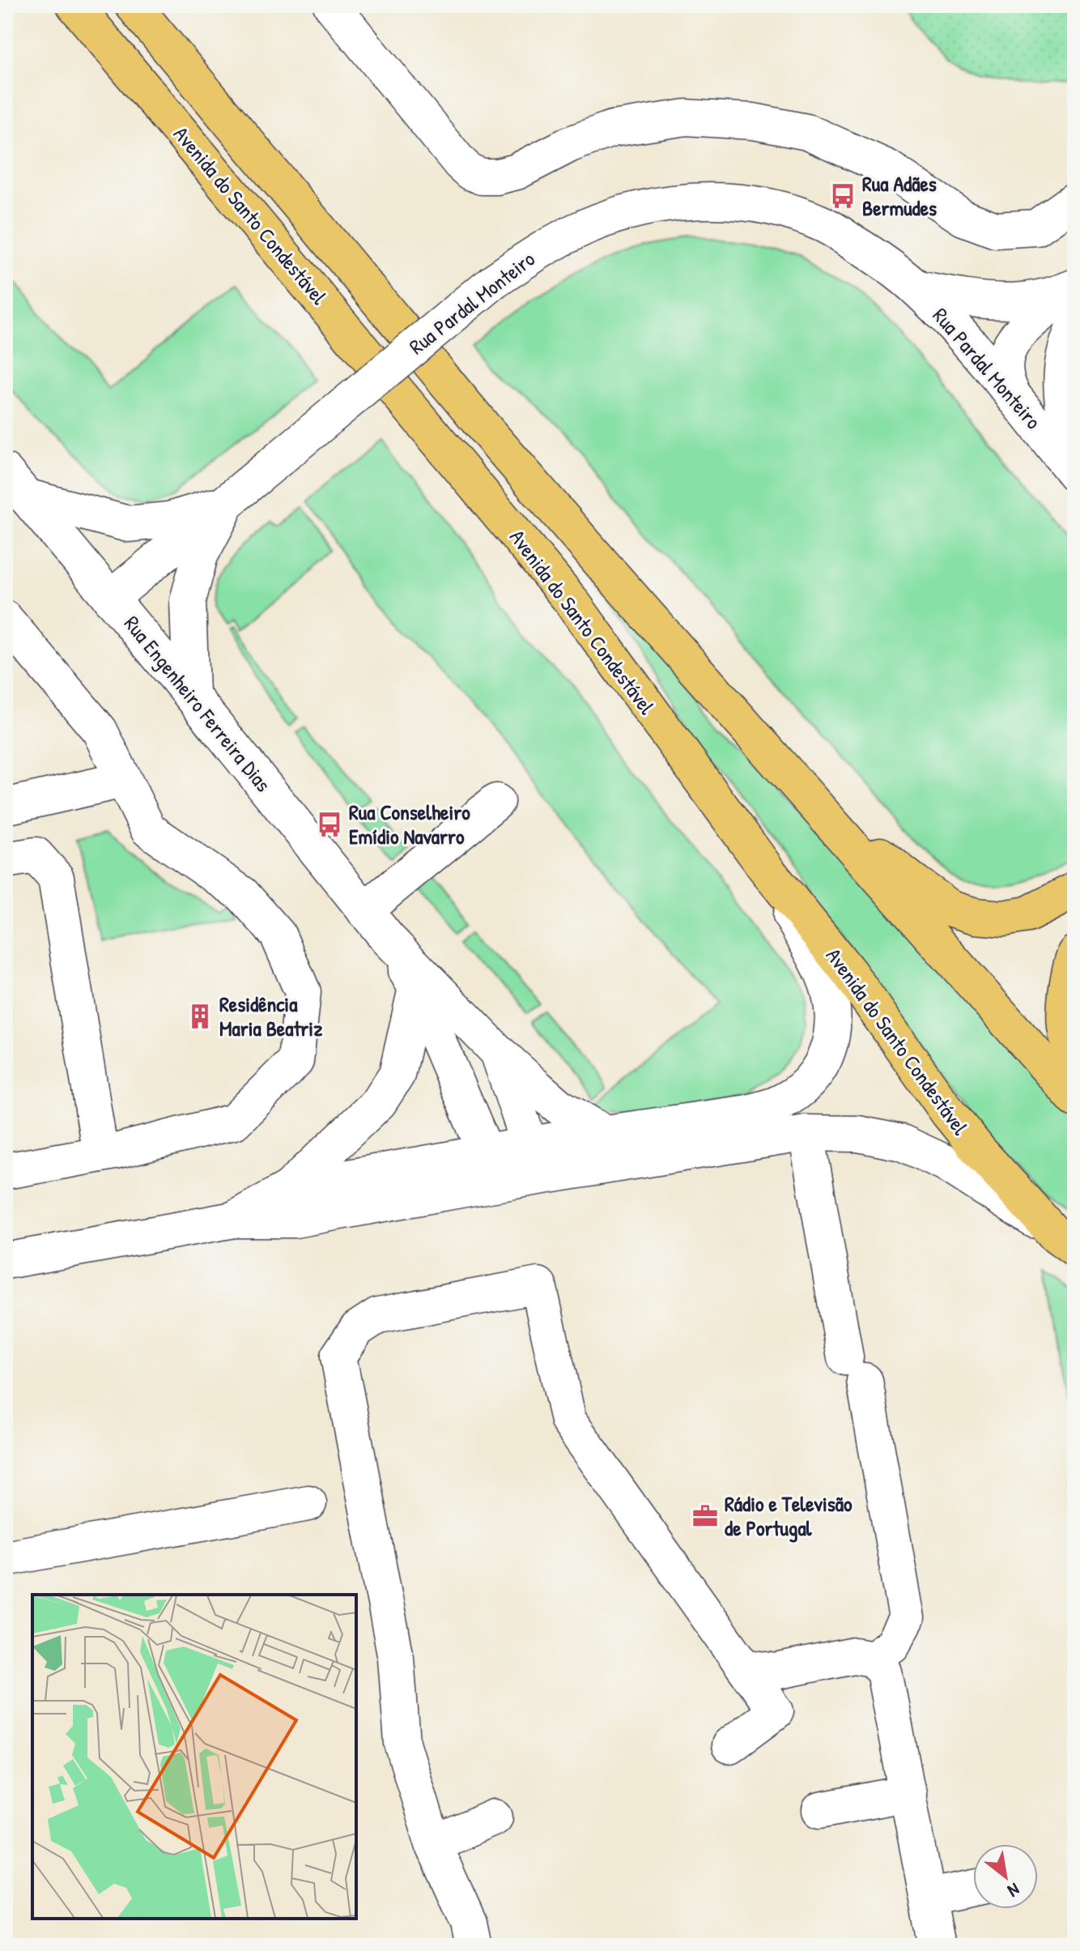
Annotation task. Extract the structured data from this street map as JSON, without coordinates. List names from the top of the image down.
{
  "streets": {
    "highway": ["Avenida do Santo Condestável"],
    "street": ["Rua Pardal Monteiro", "Rua Engenheiro Ferreira Dias"]
  },
  "crossings": [
    ["Rua Pardal Monteiro", "Rua Engenheiro Ferreira Dias"]
  ],
  "places": {
    "bus stop": ["Rua Adães Bermudes", "Rua Conselheiro Emídio Navarro"],
    "building": ["Residência Maria Beatriz"],
    "office": ["Rádio e Televisão de Portugal"]
  },
  "north": "bottom right"
}
